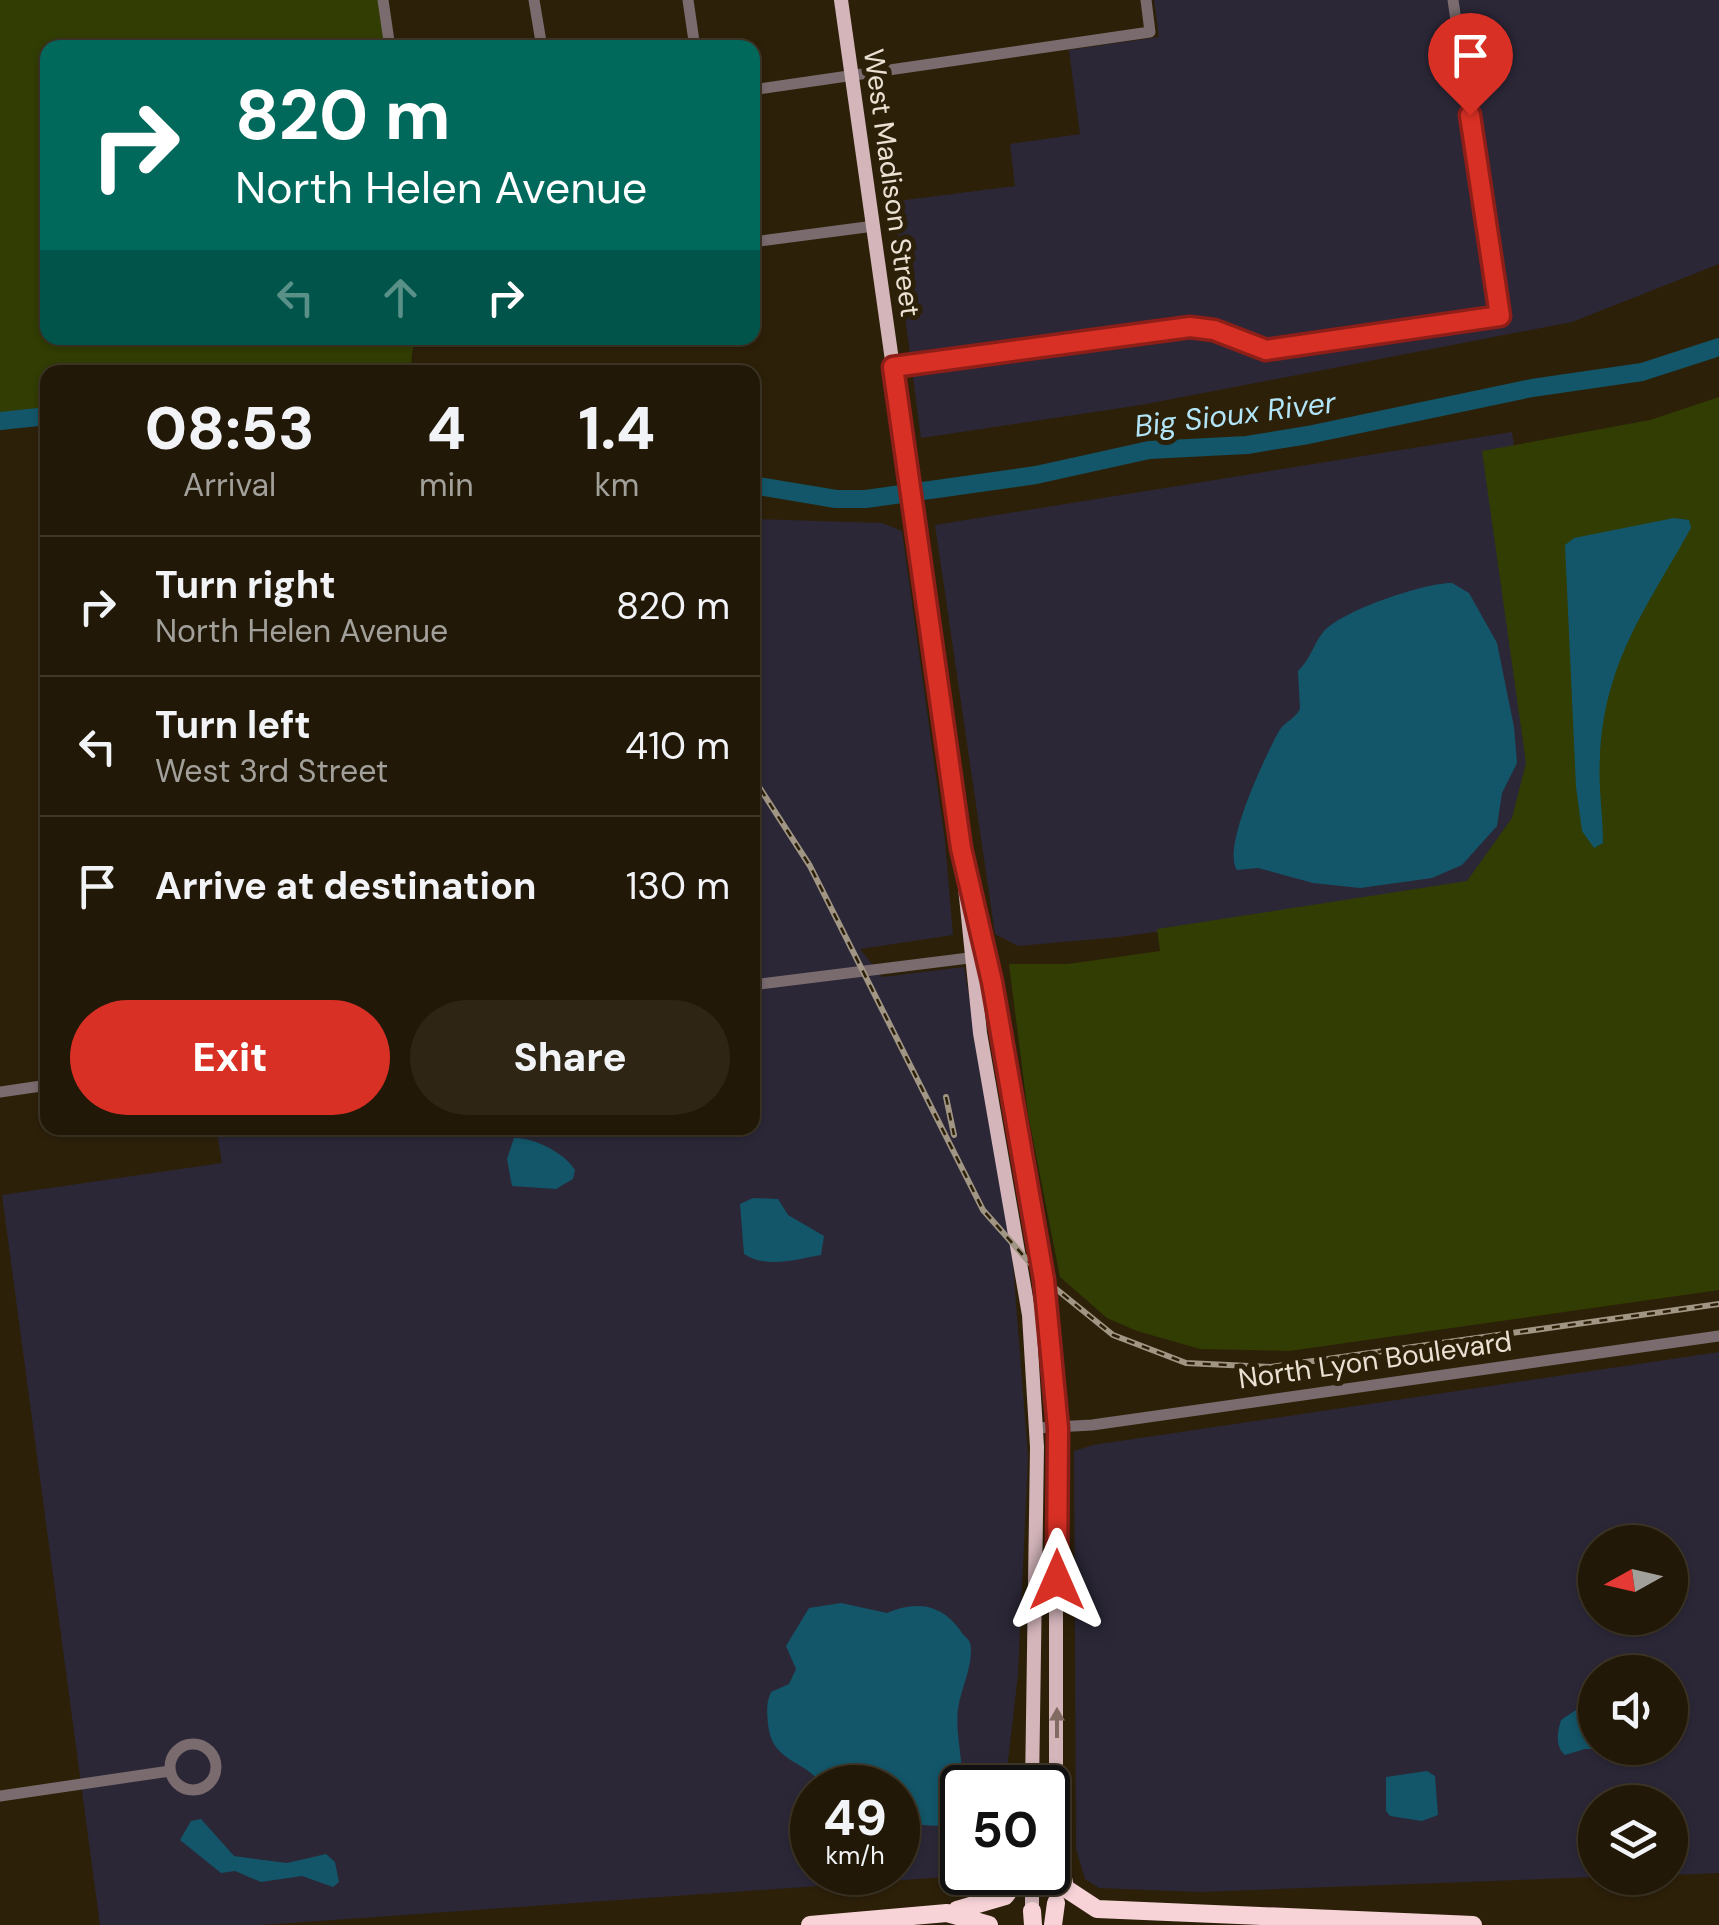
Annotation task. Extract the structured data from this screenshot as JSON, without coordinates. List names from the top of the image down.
{
  "streets": {
    "main road": ["West Madison Street"],
    "street": ["North Lyon Boulevard"]
  },
  "crossings": [
    ["West Madison Street", "North Lyon Boulevard"]
  ],
  "water": ["Big Sioux River"],
  "north": "left",
  "page": {
    "turn": ["820 m", "North Helen Avenue"],
    "eta": [
      "08:53",
      "Arrival",
      "4",
      "min",
      "1.4",
      "km"
    ],
    "list": [
      {
        "name": "Turn right",
        "note": "North Helen Avenue",
        "value": "820 m"
      },
      {
        "name": "Turn left",
        "note": "West 3rd Street",
        "value": "410 m"
      },
      {
        "name": "Arrive at destination",
        "value": "130 m"
      }
    ],
    "buttons": ["Exit", "Share"],
    "speed": "49 km/h",
    "limit": "50"
  }
}
